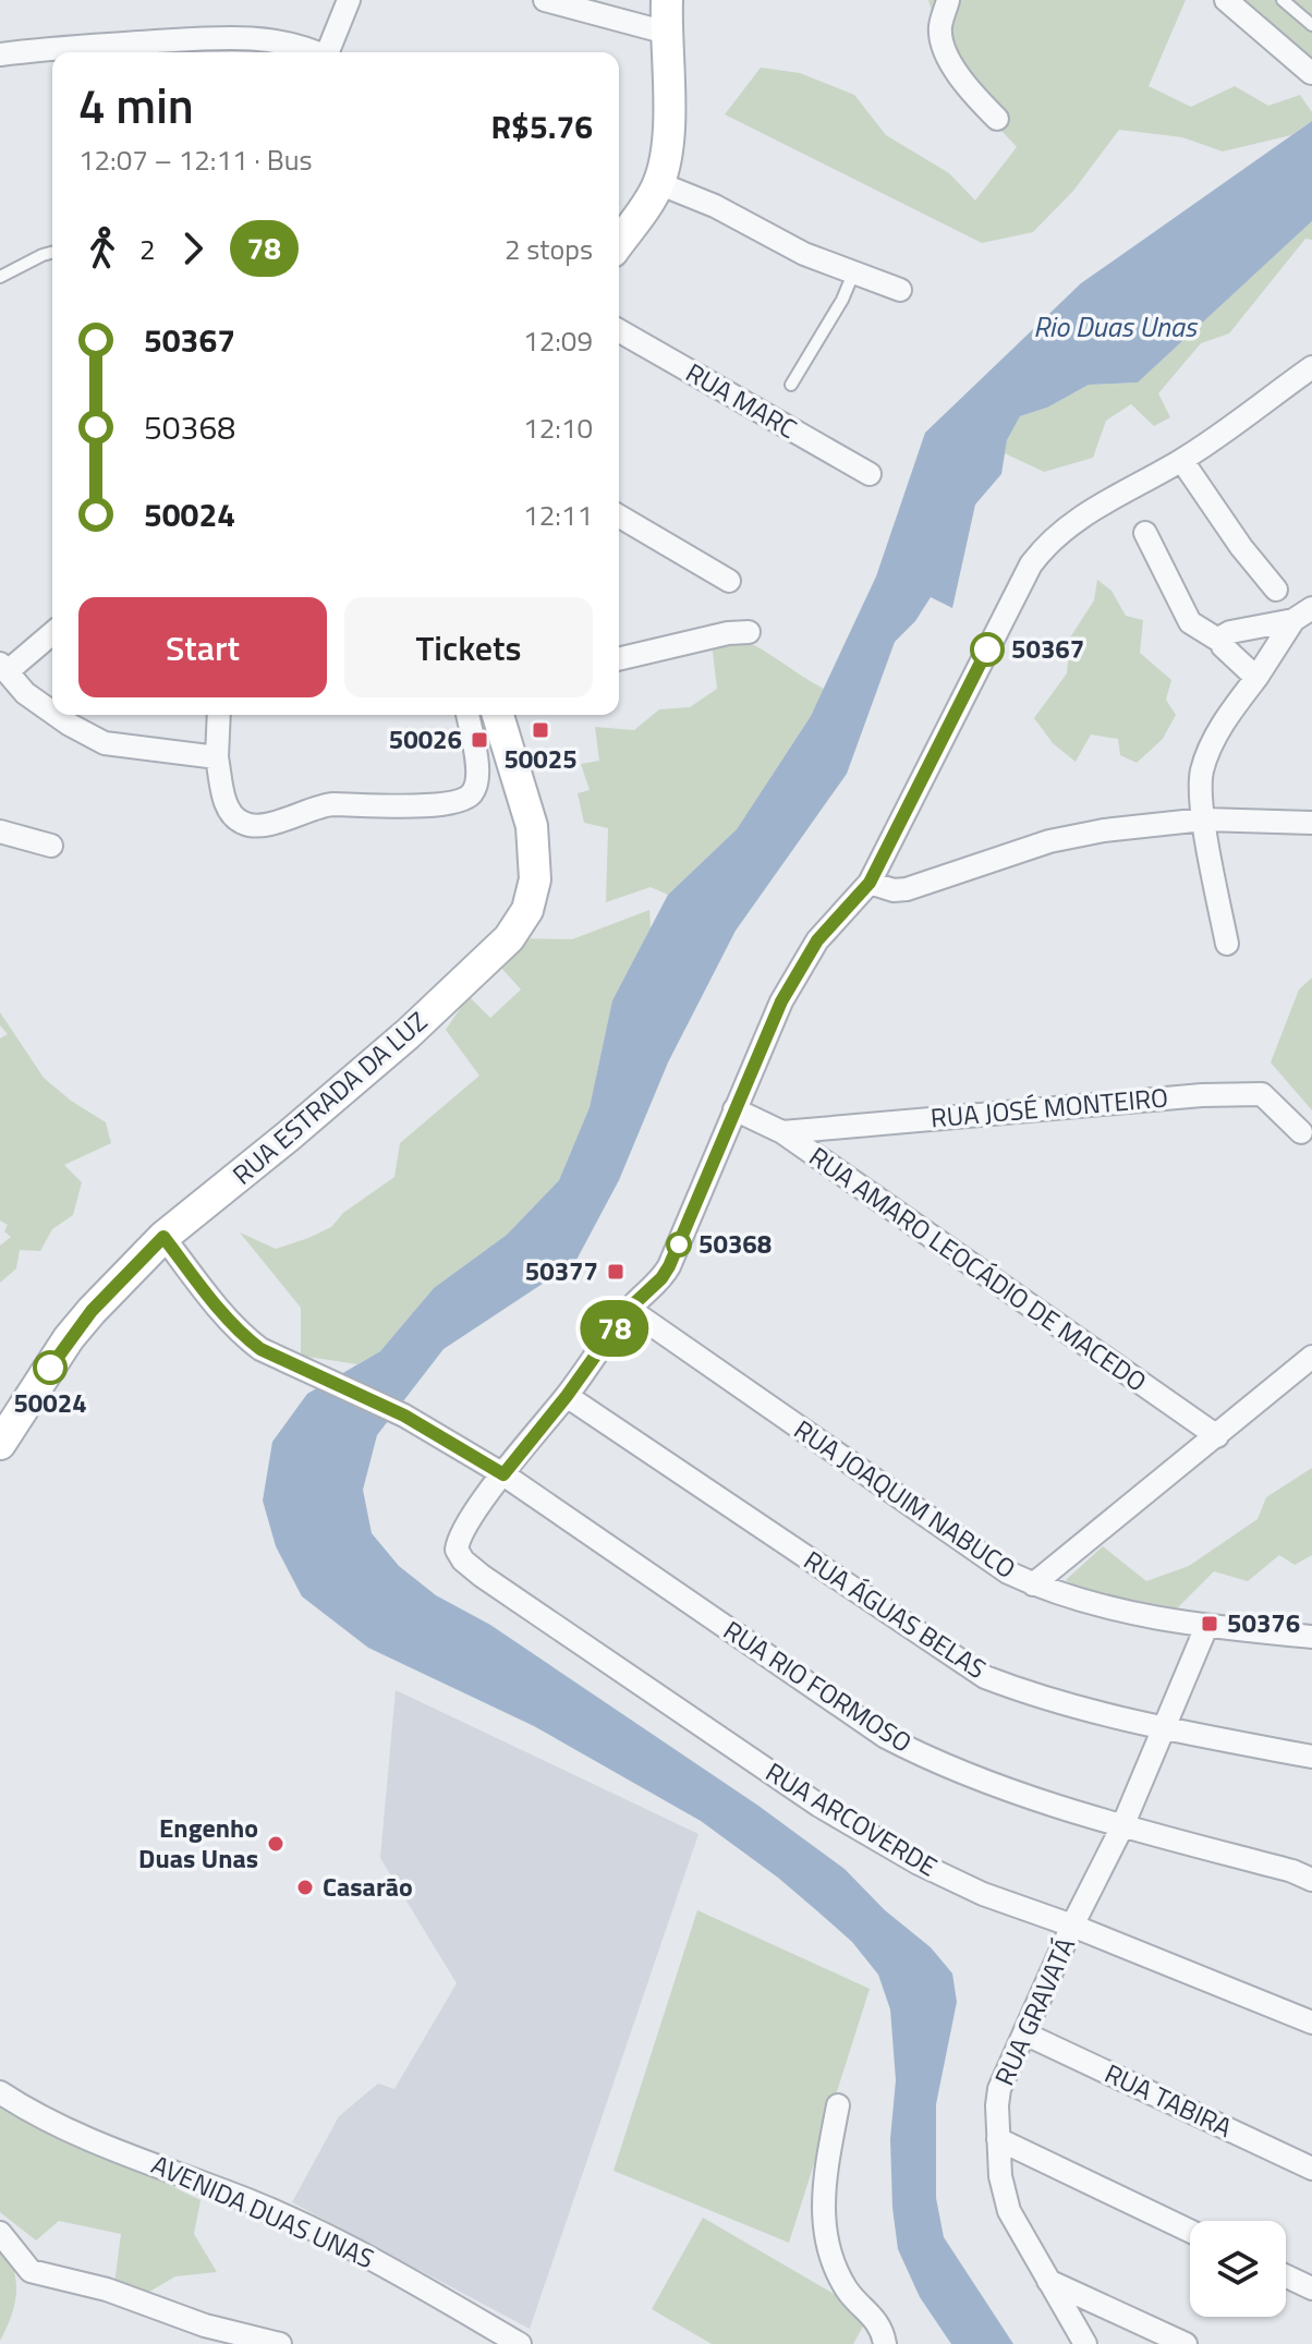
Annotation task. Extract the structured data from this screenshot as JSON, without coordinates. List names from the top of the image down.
{
  "streets": {
    "main road": ["RUA ESTRADA DA LUZ"],
    "street": [
      "RUA MARC",
      "RUA JOSÉ MONTEIRO",
      "RUA AMARO LEOCÁDIO DE MACEDO",
      "RUA JOAQUIM NABUCO",
      "RUA ÁGUAS BELAS",
      "RUA RIO FORMOSO",
      "RUA ARCOVERDE",
      "RUA GRAVATÁ",
      "RUA TABIRA",
      "AVENIDA DUAS UNAS"
    ]
  },
  "crossings": [
    ["RUA ESTRADA DA LUZ", "RUA RIO FORMOSO"],
    ["RUA JOSÉ MONTEIRO", "RUA AMARO LEOCÁDIO DE MACEDO"],
    ["RUA JOAQUIM NABUCO", "RUA GRAVATÁ"],
    ["RUA ÁGUAS BELAS", "RUA GRAVATÁ"],
    ["RUA RIO FORMOSO", "RUA ARCOVERDE"],
    ["RUA RIO FORMOSO", "RUA GRAVATÁ"],
    ["RUA ARCOVERDE", "RUA GRAVATÁ"],
    ["RUA GRAVATÁ", "RUA TABIRA"]
  ],
  "water": ["Rio Duas Unas"],
  "places": {
    "other": [
      "50367",
      "50368",
      "50024",
      "Engenho Duas Unas",
      "Casarão"
    ],
    "transit": [
      "50025",
      "50026",
      "50377",
      "50376"
    ]
  },
  "lines": ["bus line 78"],
  "page": {
    "on_map": "78",
    "heading": ["4 min", "12:07 – 12:11 · Bus", "R$5.76"],
    "legs": ["2", "78", "2 stops"],
    "list": [
      {
        "name": "50367",
        "value": "12:09"
      },
      {
        "name": "50368",
        "value": "12:10"
      },
      {
        "name": "50024",
        "value": "12:11"
      }
    ],
    "buttons": ["Start", "Tickets"]
  }
}
